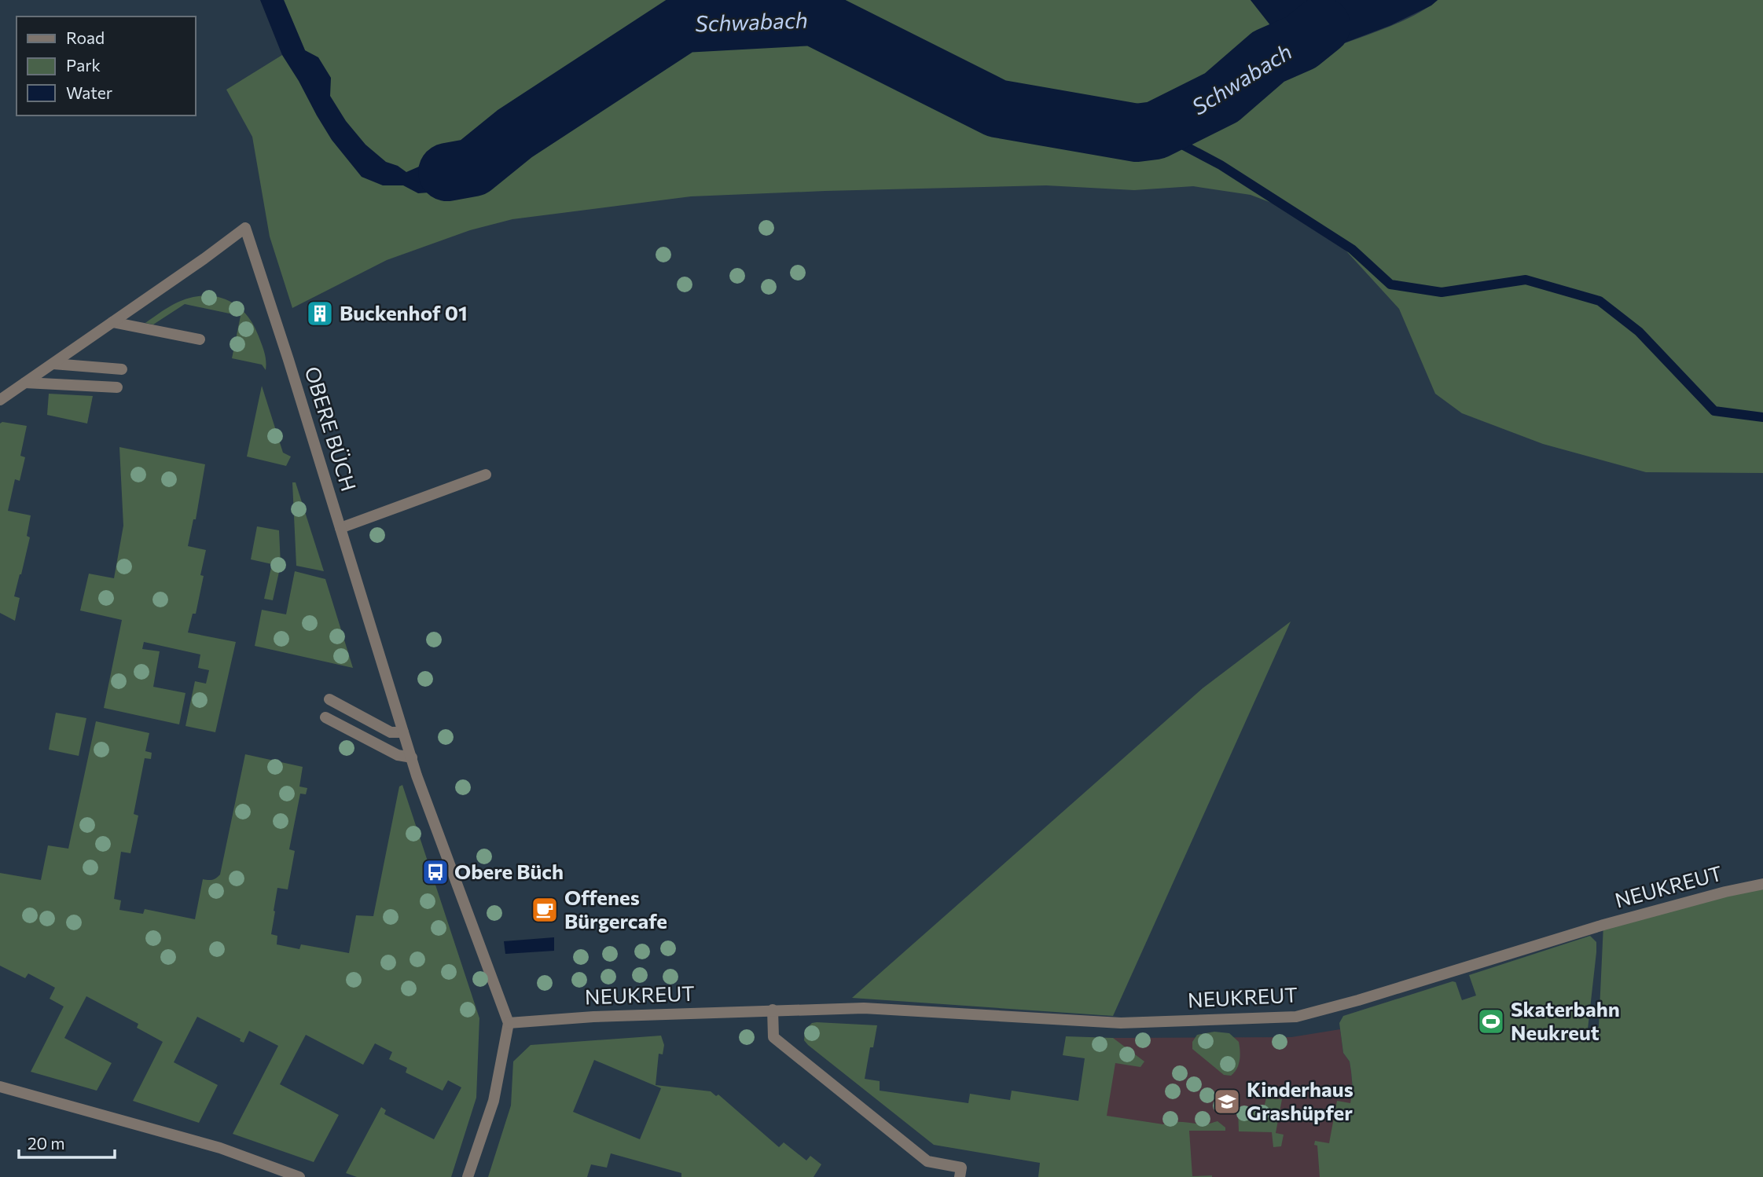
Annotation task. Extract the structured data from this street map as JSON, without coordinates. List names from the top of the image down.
{
  "streets": {
    "street": ["OBERE BÜCH", "NEUKREUT"]
  },
  "crossings": [
    ["OBERE BÜCH", "NEUKREUT"]
  ],
  "water": ["Schwabach"],
  "places": {
    "building": ["Buckenhof 01"],
    "bus stop": ["Obere Büch"],
    "cafe": ["Offenes Bürgercafe"],
    "sports": ["Skaterbahn Neukreut"],
    "school or university": ["Kinderhaus Grashüpfer"]
  },
  "legend": ["Road", "Park", "Water"],
  "scale_bar": "20 m"
}
